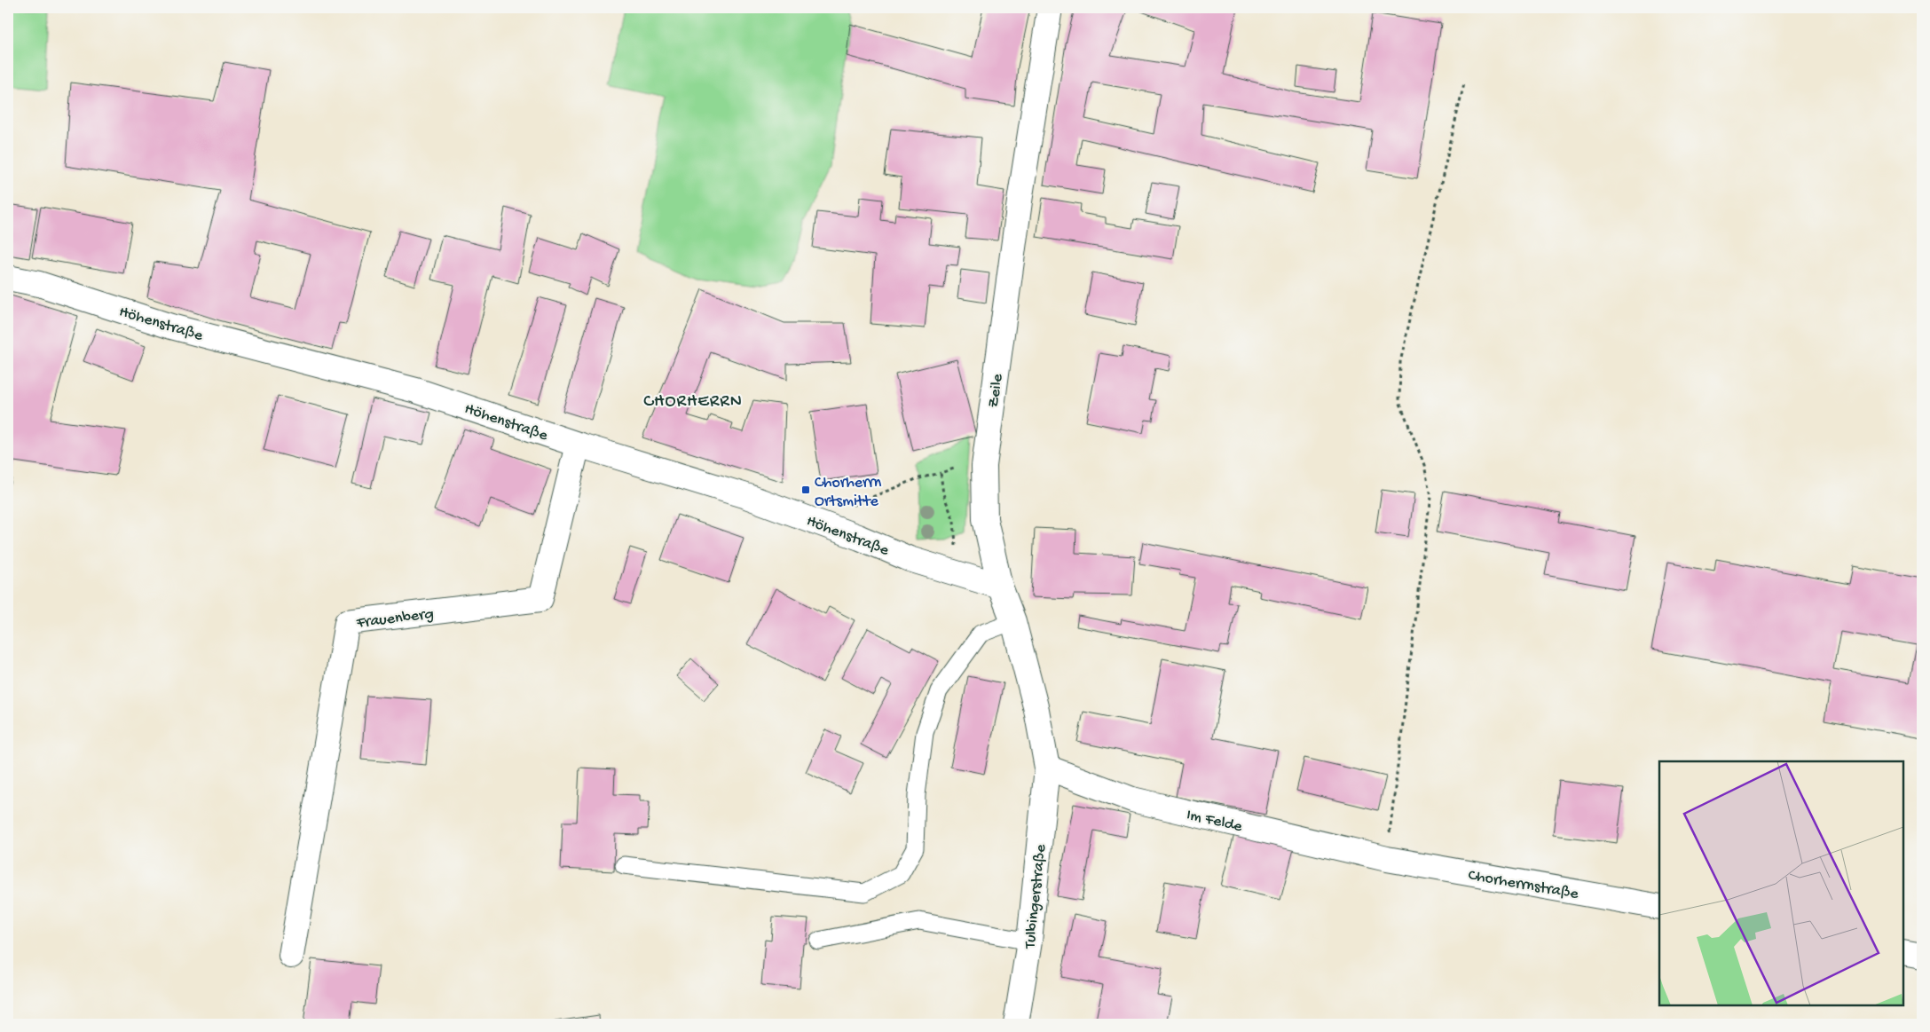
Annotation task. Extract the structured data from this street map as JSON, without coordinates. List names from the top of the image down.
{
  "streets": {
    "street": [
      "Höhenstraße",
      "Zeile",
      "Frauenberg",
      "Im Felde",
      "Chorherrnstraße",
      "Tulbingerstraße"
    ]
  },
  "crossings": [
    ["Höhenstraße", "Zeile"],
    ["Höhenstraße", "Frauenberg"],
    ["Zeile", "Im Felde"],
    ["Zeile", "Tulbingerstraße"],
    ["Im Felde", "Chorherrnstraße"],
    ["Im Felde", "Tulbingerstraße"]
  ],
  "districts": ["CHORHERRN"],
  "places": {
    "transit": ["Chorherrn Ortsmitte"]
  }
}
